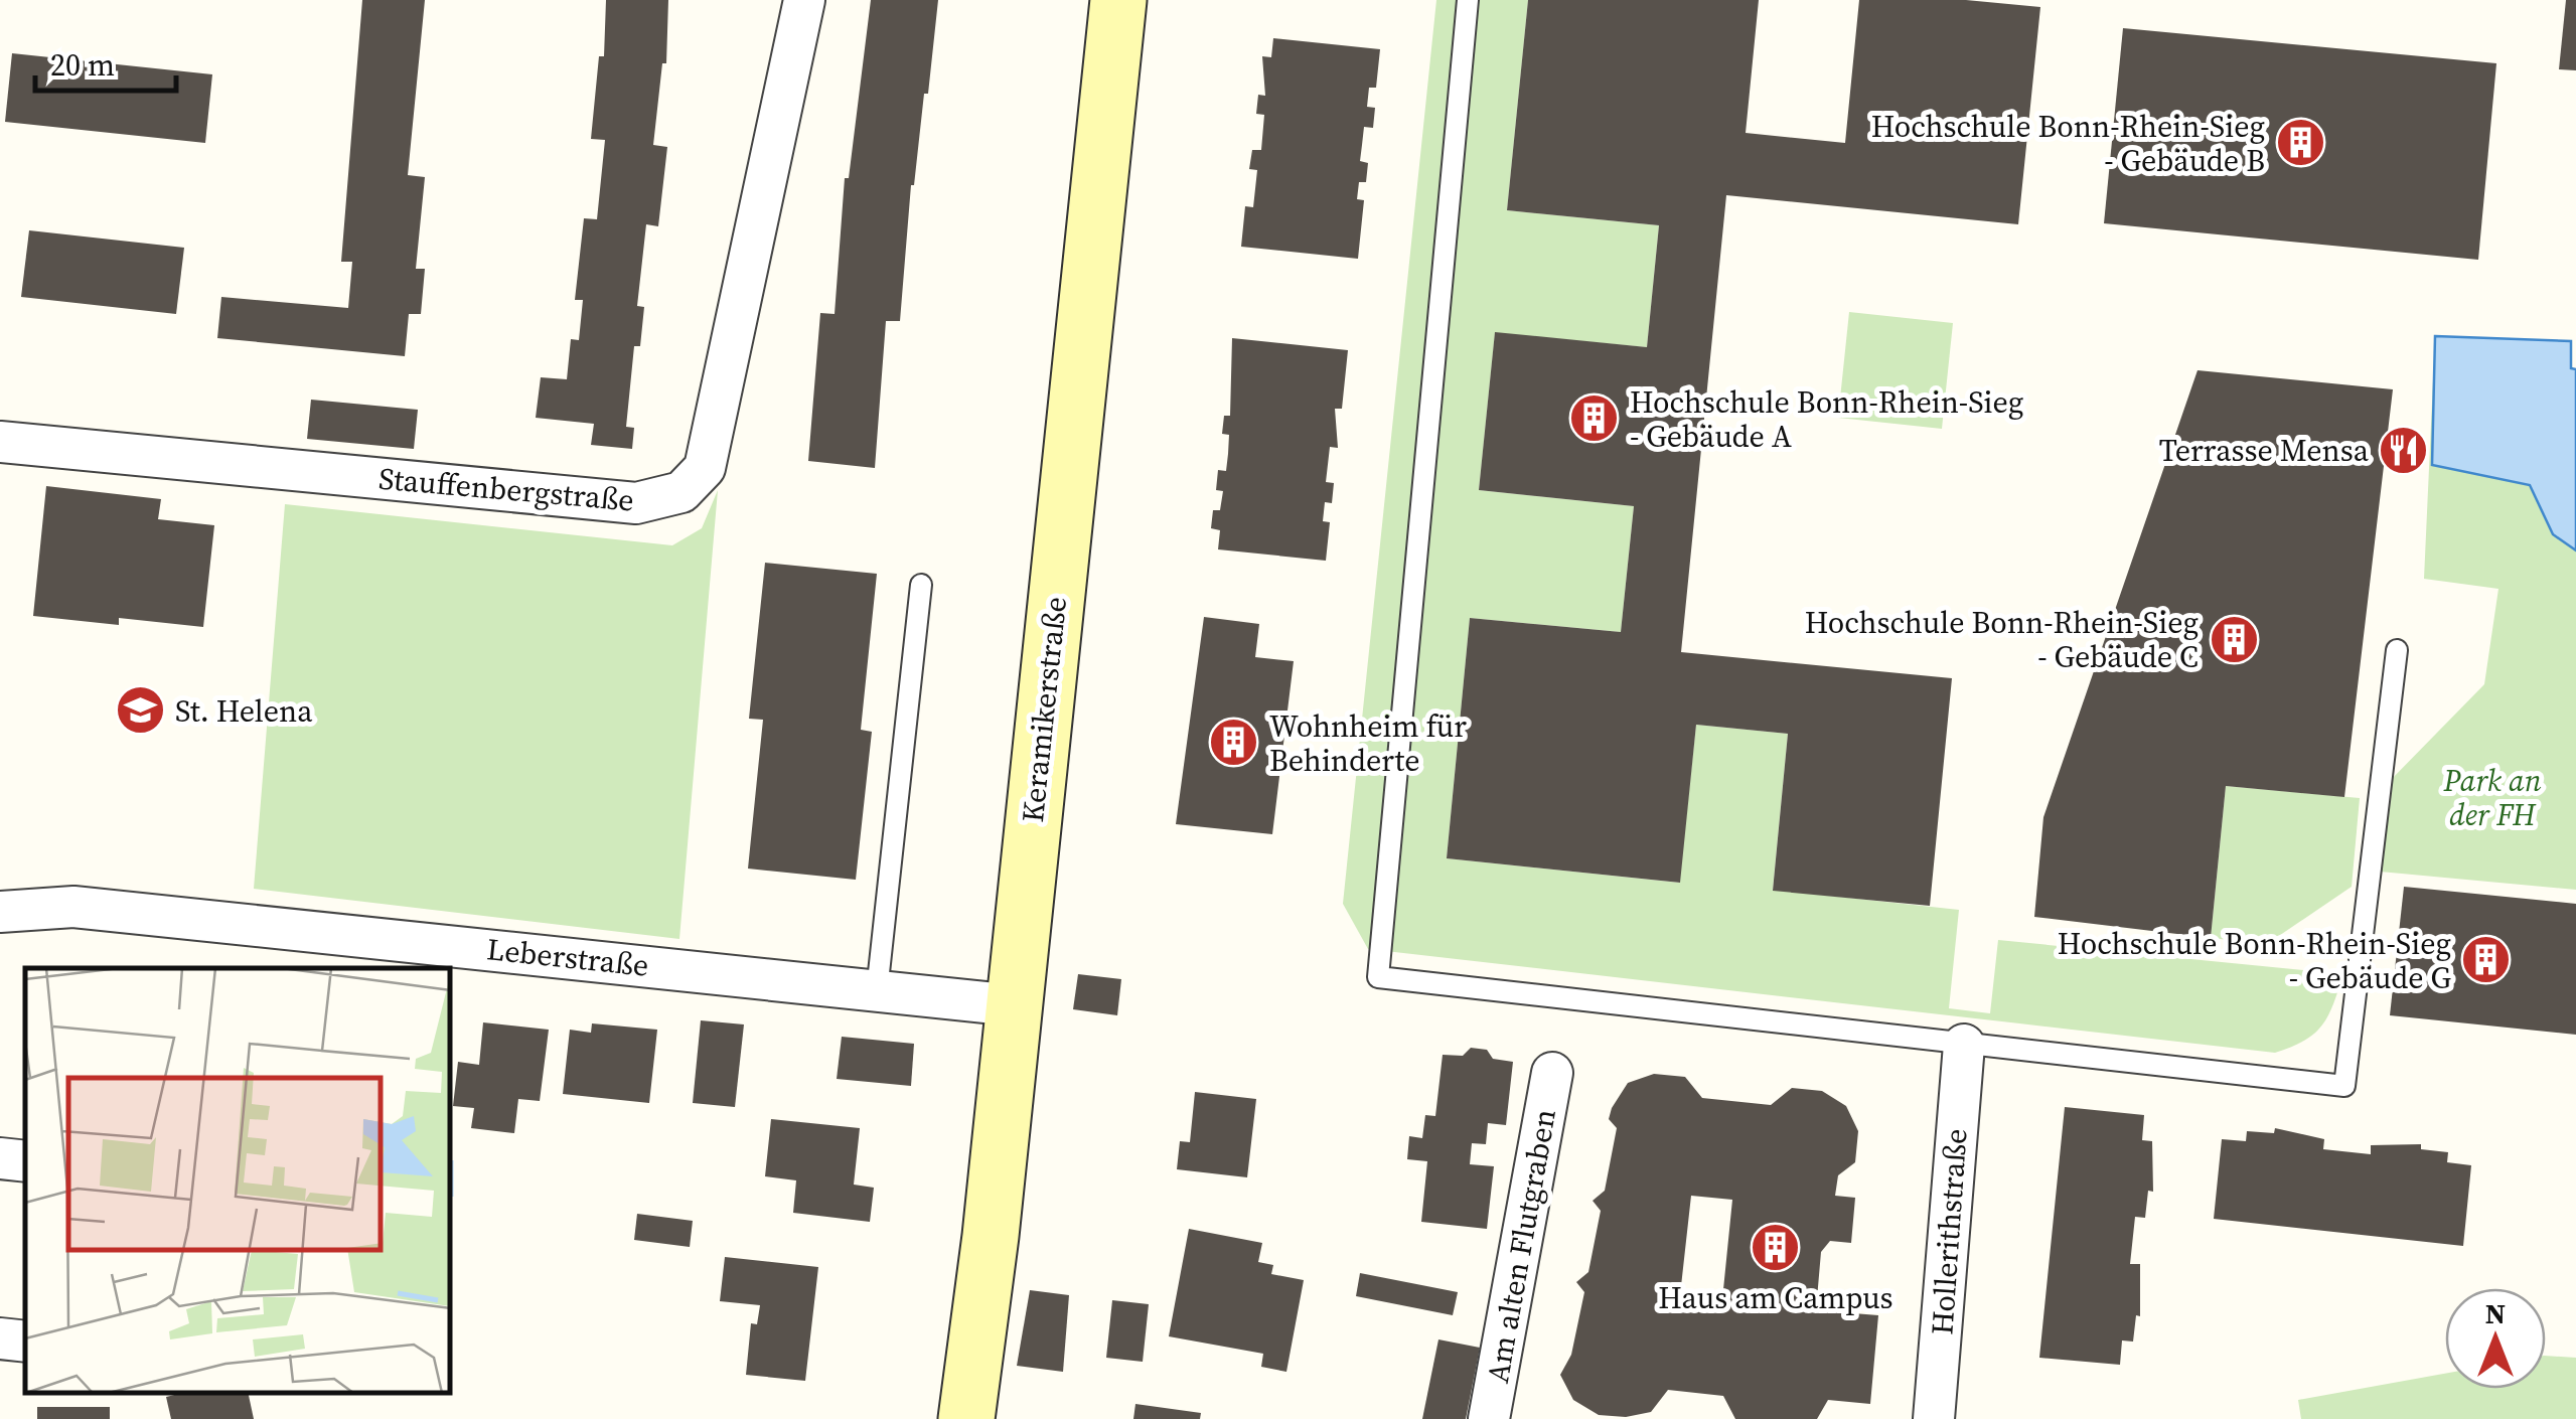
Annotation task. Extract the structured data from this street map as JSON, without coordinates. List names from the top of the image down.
{
  "streets": {
    "street": [
      "Stauffenbergstraße",
      "Keramikerstraße",
      "Leberstraße",
      "Hollerithstraße",
      "Am alten Flutgraben"
    ]
  },
  "crossings": [
    ["Keramikerstraße", "Leberstraße"]
  ],
  "parks": ["Park an der FH"],
  "places": {
    "building": [
      "Hochschule Bonn-Rhein-Sieg - Gebäude B",
      "Hochschule Bonn-Rhein-Sieg - Gebäude A",
      "Hochschule Bonn-Rhein-Sieg - Gebäude C",
      "Wohnheim für Behinderte",
      "Hochschule Bonn-Rhein-Sieg - Gebäude G",
      "Haus am Campus"
    ],
    "restaurant": ["Terrasse Mensa"],
    "school or university": ["St. Helena"]
  },
  "scale_bar": "20 m",
  "north": "top"
}
